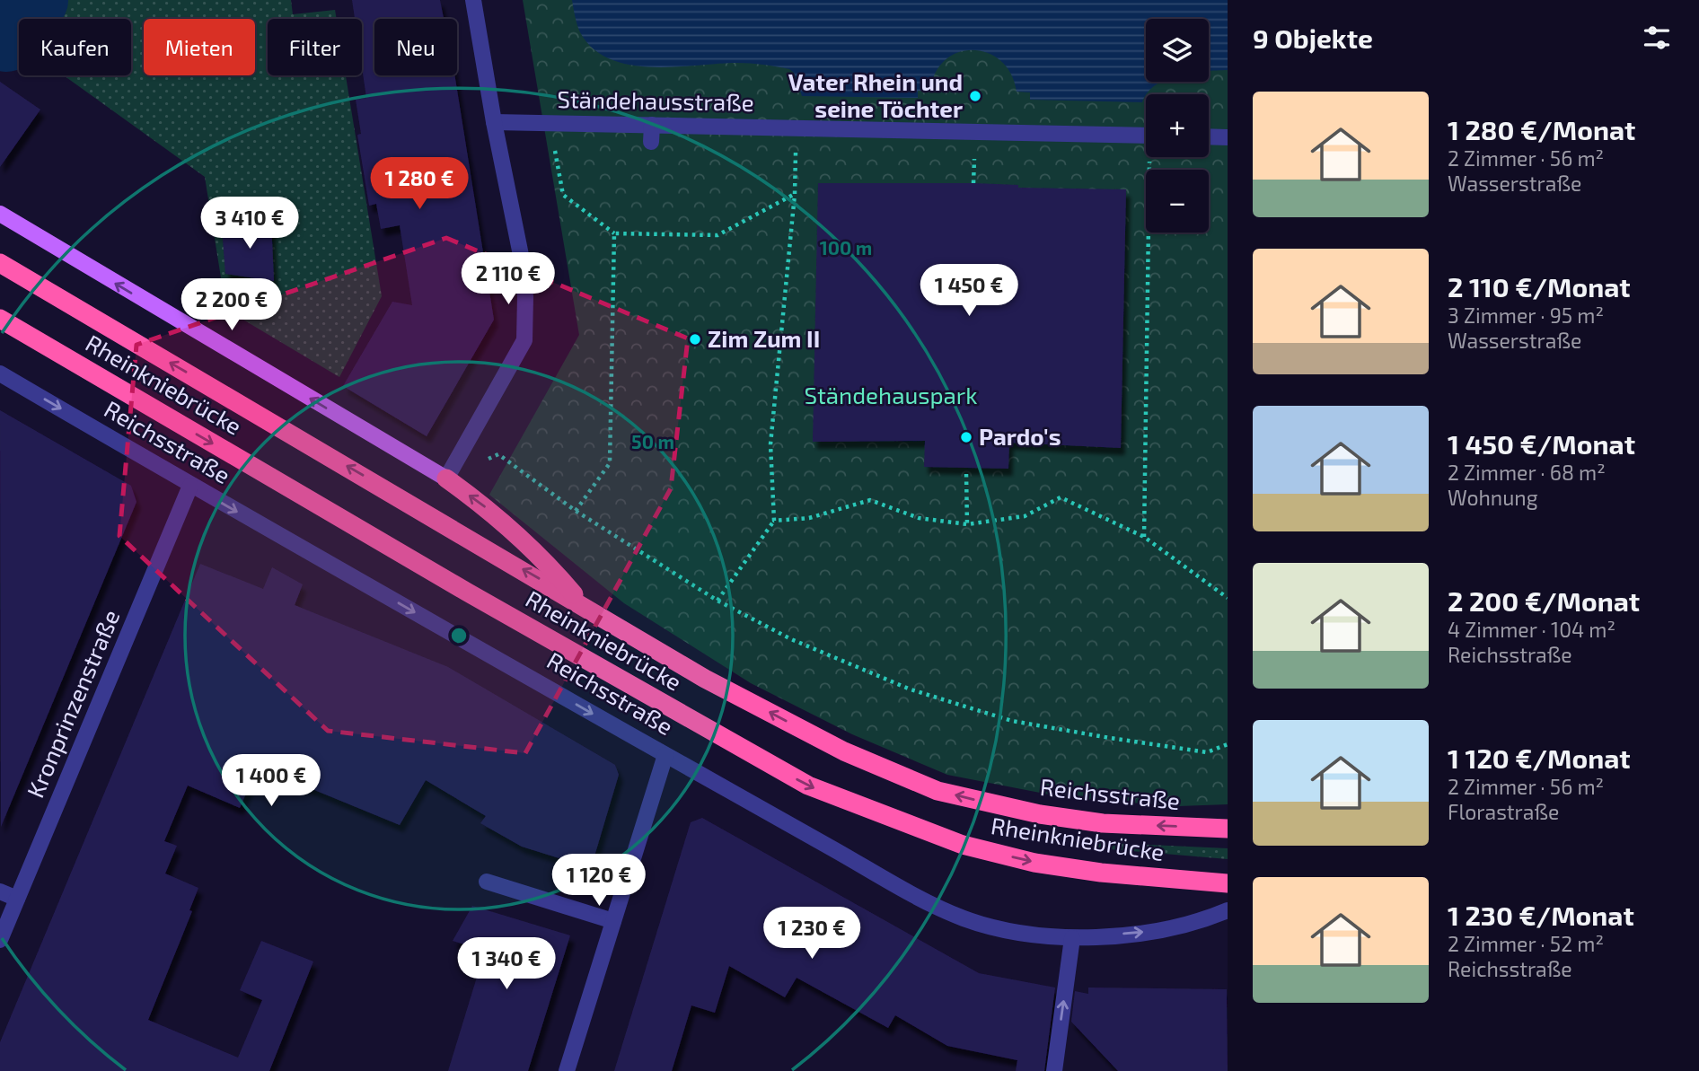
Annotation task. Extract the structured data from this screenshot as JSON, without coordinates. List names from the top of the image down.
{
  "streets": {
    "highway": ["Rheinkniebrücke", "Reichsstraße"],
    "street": ["Ständehausstraße", "Kronprinzenstraße"]
  },
  "crossings": [
    ["Rheinkniebrücke", "Reichsstraße"],
    ["Reichsstraße", "Kronprinzenstraße"]
  ],
  "parks": ["Ständehauspark"],
  "places": ["Vater Rhein und seine Töchter", "Zim Zum II", "Pardo's"],
  "page": {
    "heading": "9 Objekte",
    "map_buttons": ["+", "−"],
    "chip": [
      "Kaufen",
      "Mieten",
      "Filter",
      "Neu"
    ],
    "list": [
      {
        "name": "1 280 €/Monat",
        "note": "2 Zimmer · 56 m² · Wasserstraße"
      },
      {
        "name": "2 110 €/Monat",
        "note": "3 Zimmer · 95 m² · Wasserstraße"
      },
      {
        "name": "1 450 €/Monat",
        "note": "2 Zimmer · 68 m² · Wohnung"
      },
      {
        "name": "2 200 €/Monat",
        "note": "4 Zimmer · 104 m² · Reichsstraße"
      },
      {
        "name": "1 120 €/Monat",
        "note": "2 Zimmer · 56 m² · Florastraße"
      },
      {
        "name": "1 230 €/Monat",
        "note": "2 Zimmer · 52 m² · Reichsstraße"
      }
    ],
    "price": [
      "1 280 €",
      "3 410 €",
      "2 110 €",
      "1 450 €",
      "2 200 €",
      "1 400 €",
      "1 120 €",
      "1 230 €",
      "1 340 €"
    ]
  },
  "rings": ["100 m", "50 m"]
}
